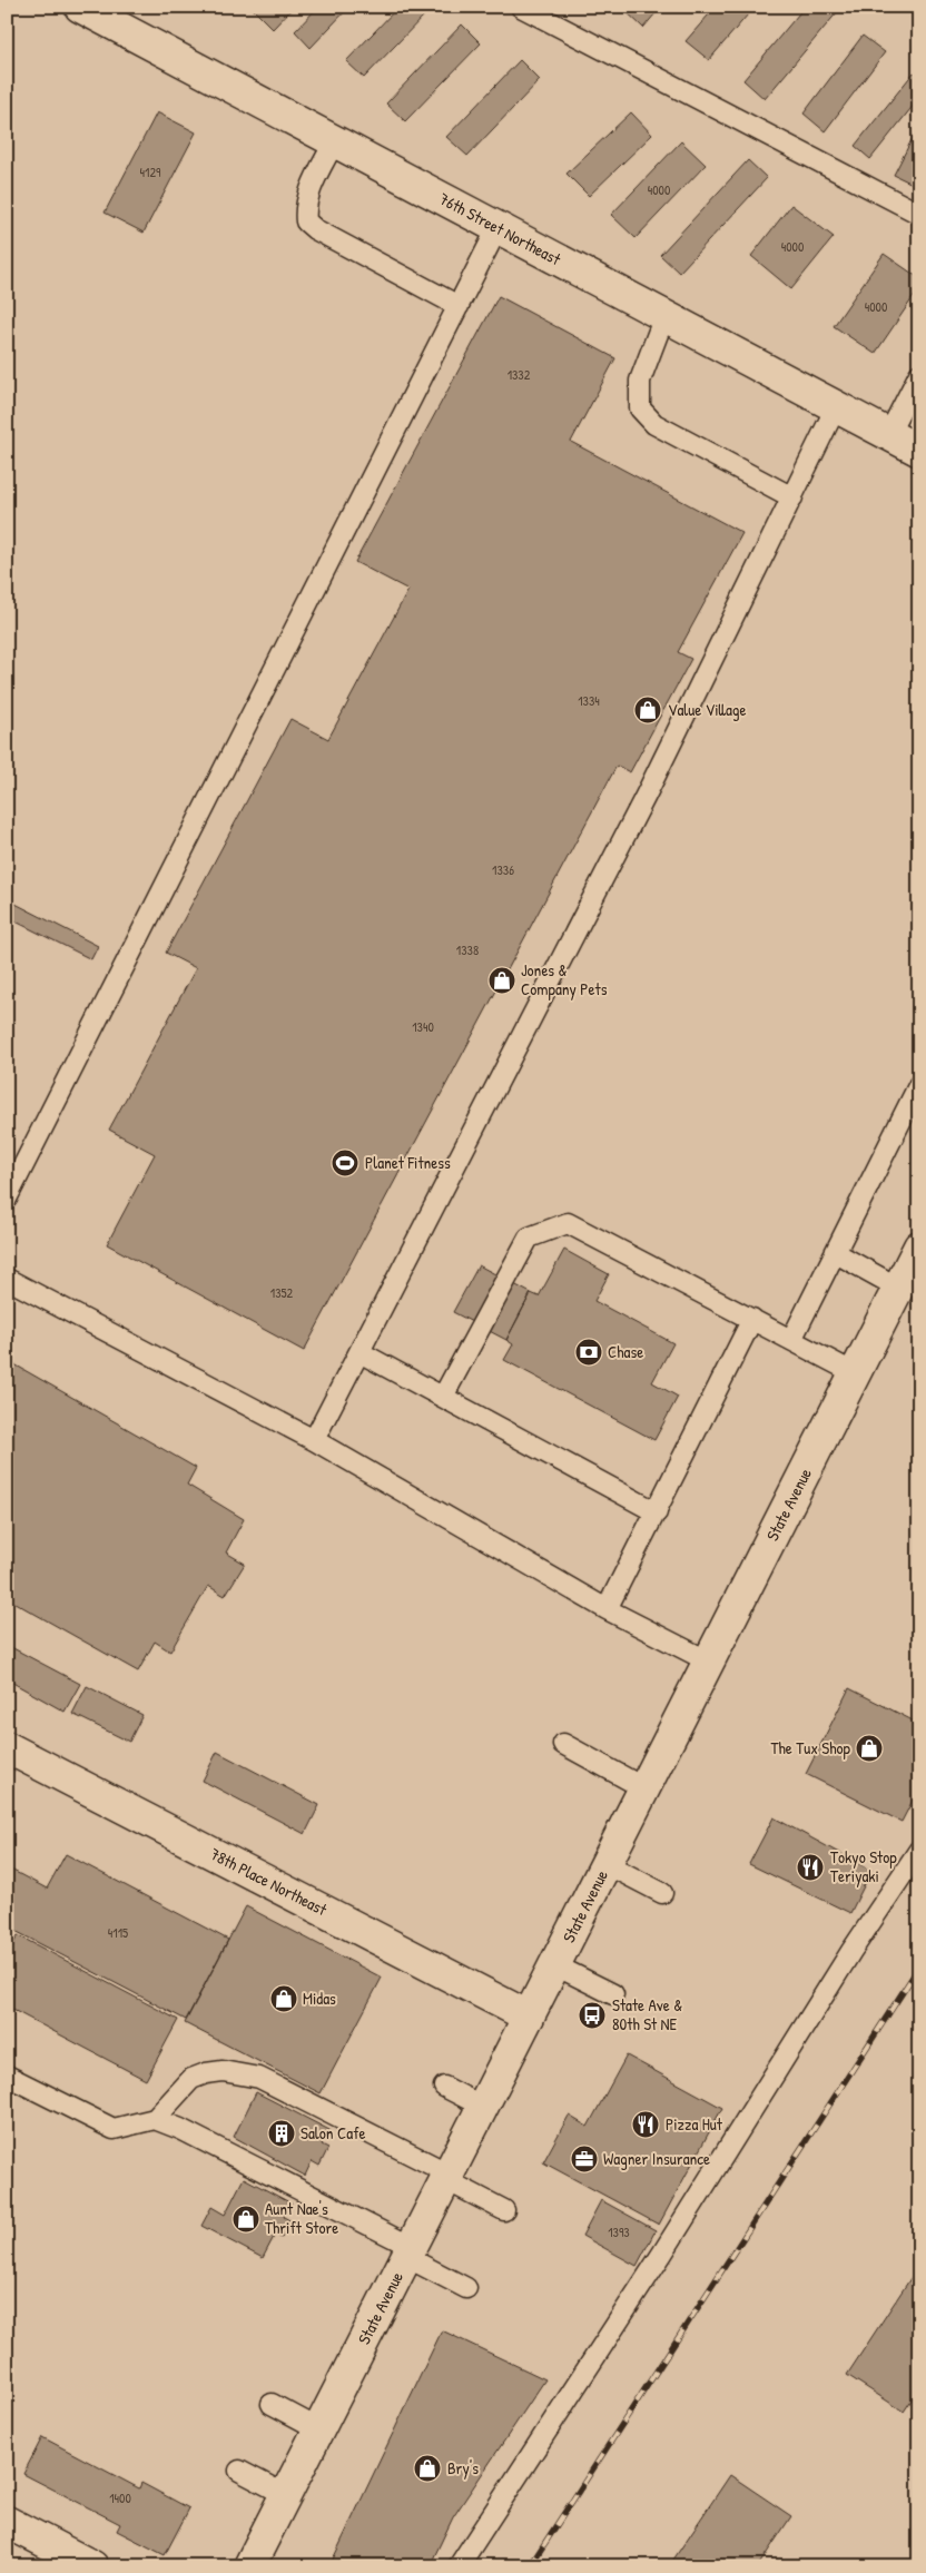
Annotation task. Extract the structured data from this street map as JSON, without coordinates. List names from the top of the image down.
{
  "streets": {
    "street": ["76th Street Northeast", "State Avenue", "78th Place Northeast"]
  },
  "crossings": [
    ["State Avenue", "78th Place Northeast"]
  ],
  "places": {
    "shop": [
      "Value Village",
      "Jones & Company Pets",
      "The Tux Shop",
      "Midas",
      "Aunt Nae's Thrift Store",
      "Bry's"
    ],
    "sports": ["Planet Fitness"],
    "bank": ["Chase"],
    "restaurant": ["Tokyo Stop Teriyaki", "Pizza Hut"],
    "bus stop": ["State Ave & 80th St NE"],
    "building": ["Salon Cafe"],
    "office": ["Wagner Insurance"]
  },
  "house_numbers": [
    "4129",
    "4000",
    "4000",
    "4000",
    "1332",
    "1334",
    "1336",
    "1338",
    "1340",
    "1352",
    "4115",
    "1393",
    "1400"
  ]
}
